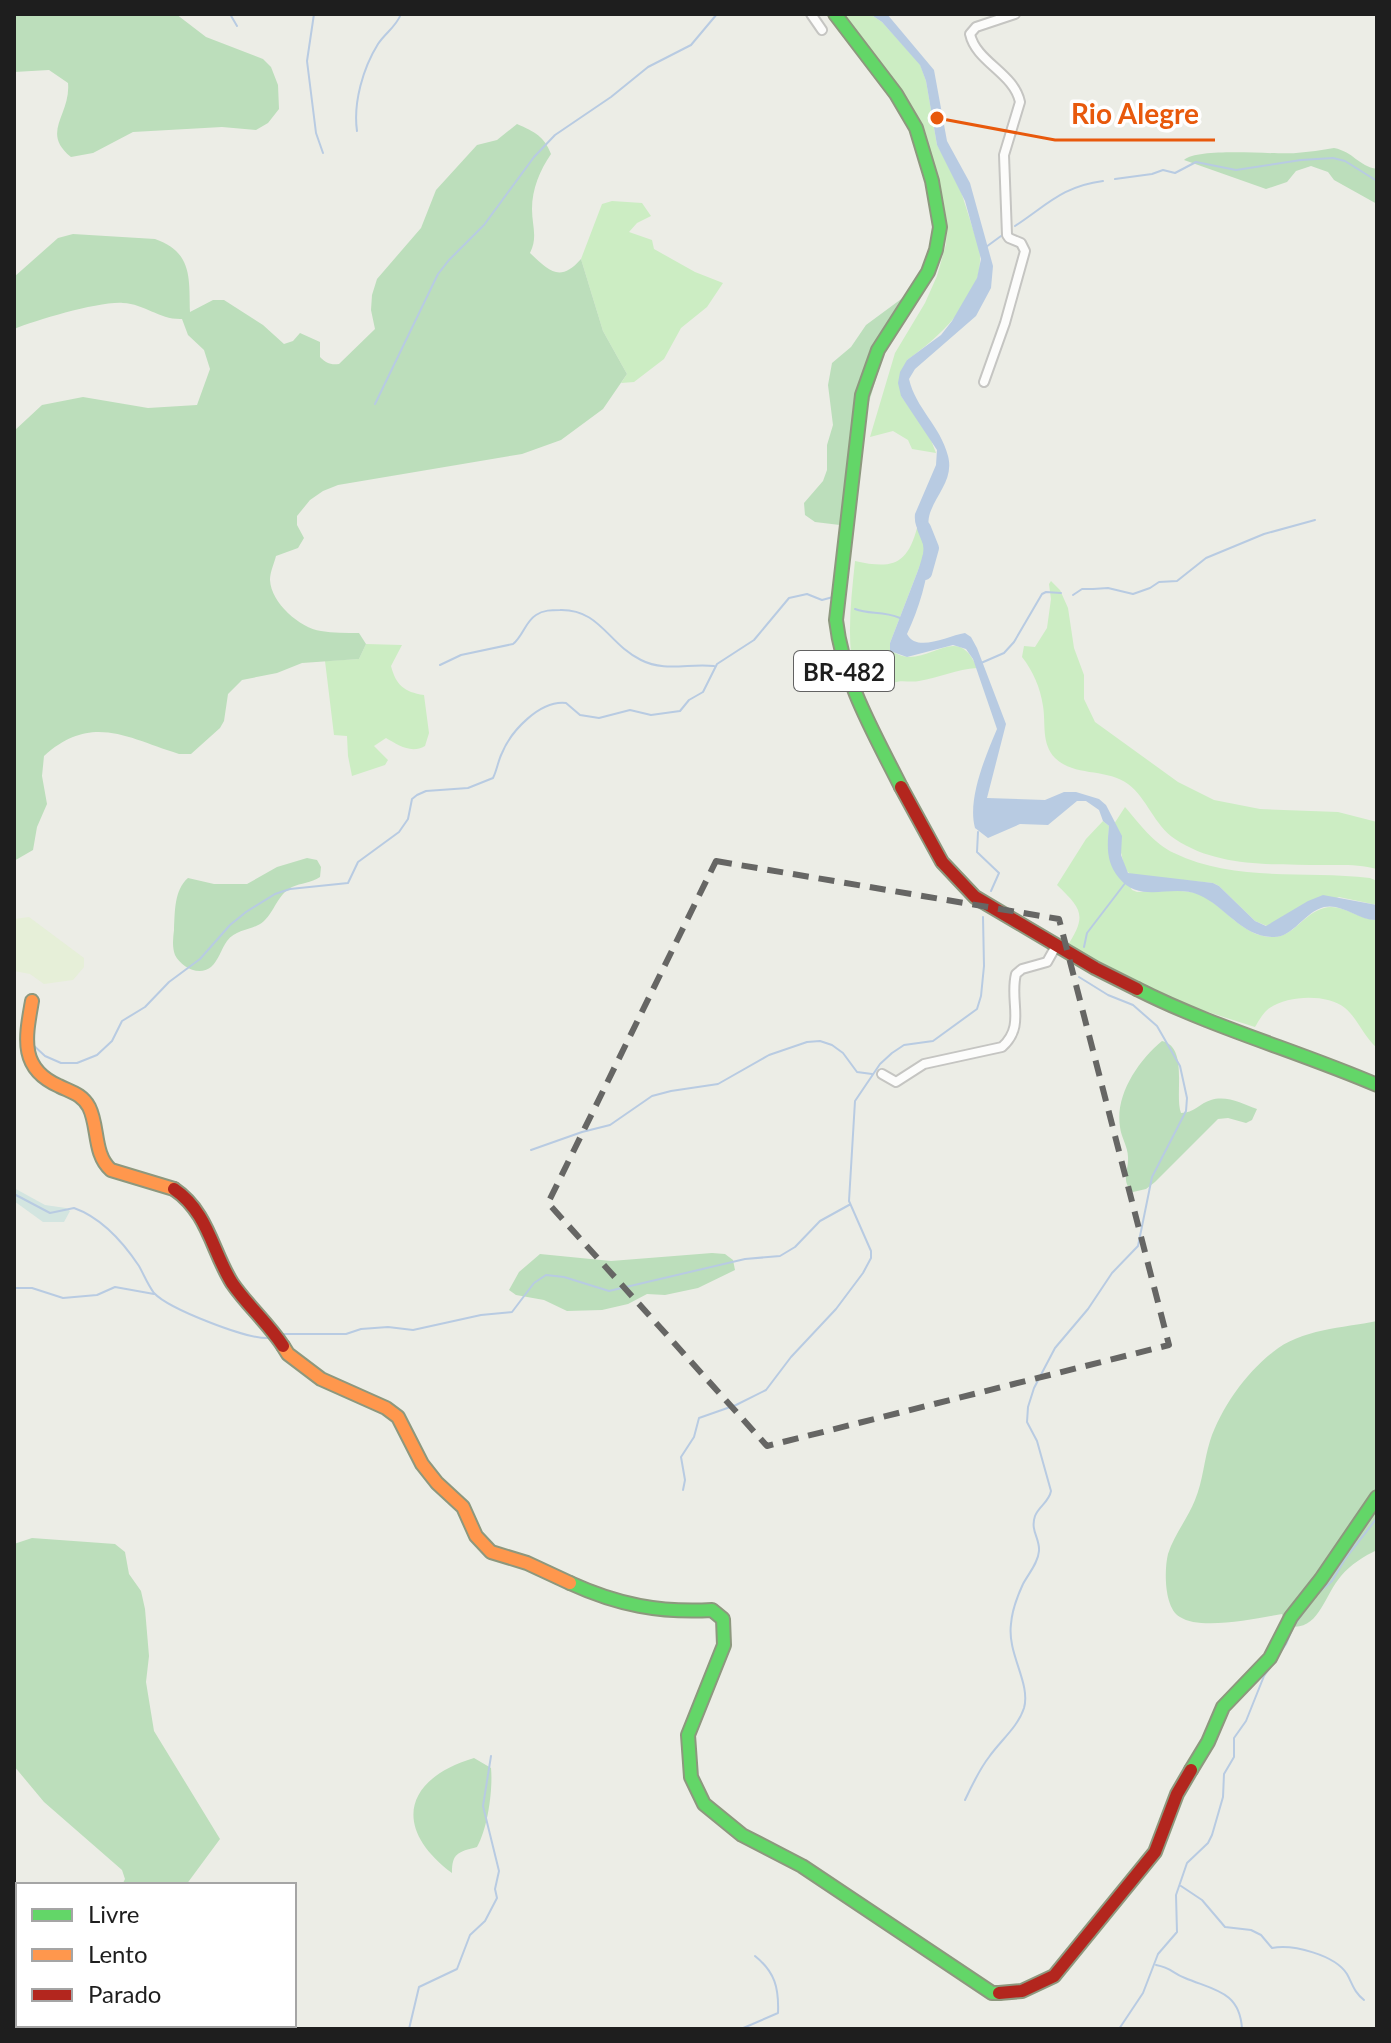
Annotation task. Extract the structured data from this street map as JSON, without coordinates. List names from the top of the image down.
{
  "streets": {
    "main road": ["BR-482"]
  },
  "places": ["Rio Alegre"],
  "legend": ["Livre", "Lento", "Parado"]
}
